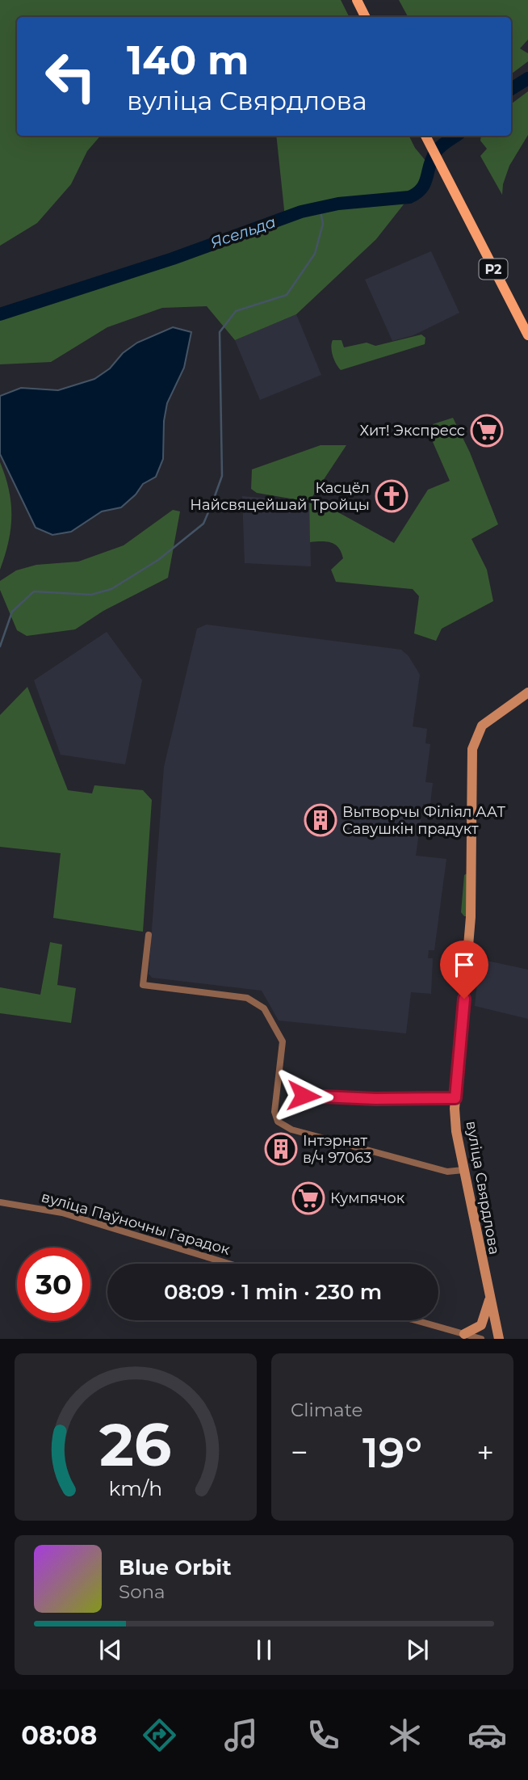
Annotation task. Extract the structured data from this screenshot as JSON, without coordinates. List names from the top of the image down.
{
  "streets": {
    "main road": ["Р2", "вуліца Свярдлова"],
    "street": ["вуліца Паўночны Гарадок"]
  },
  "water": ["Ясельда"],
  "places": {
    "supermarket": ["Хит! Экспресс", "Кумпячок"],
    "church": ["Касцёл Найсвяцейшай Тройцы"],
    "building": ["Вытворчы Філіял ААТ Савушкін прадукт", "Інтэрнат в/ч 97063"]
  },
  "page": {
    "turn": ["140 m", "вуліца Свярдлова"],
    "limit": "30",
    "trip": "08:09 · 1 min · 230 m",
    "tile": "Climate",
    "heat": ["−", "19°", "+"],
    "song": ["Blue Orbit", "Sona"],
    "tabs": "08:08",
    "gauge": ["26", "km/h"]
  }
}
